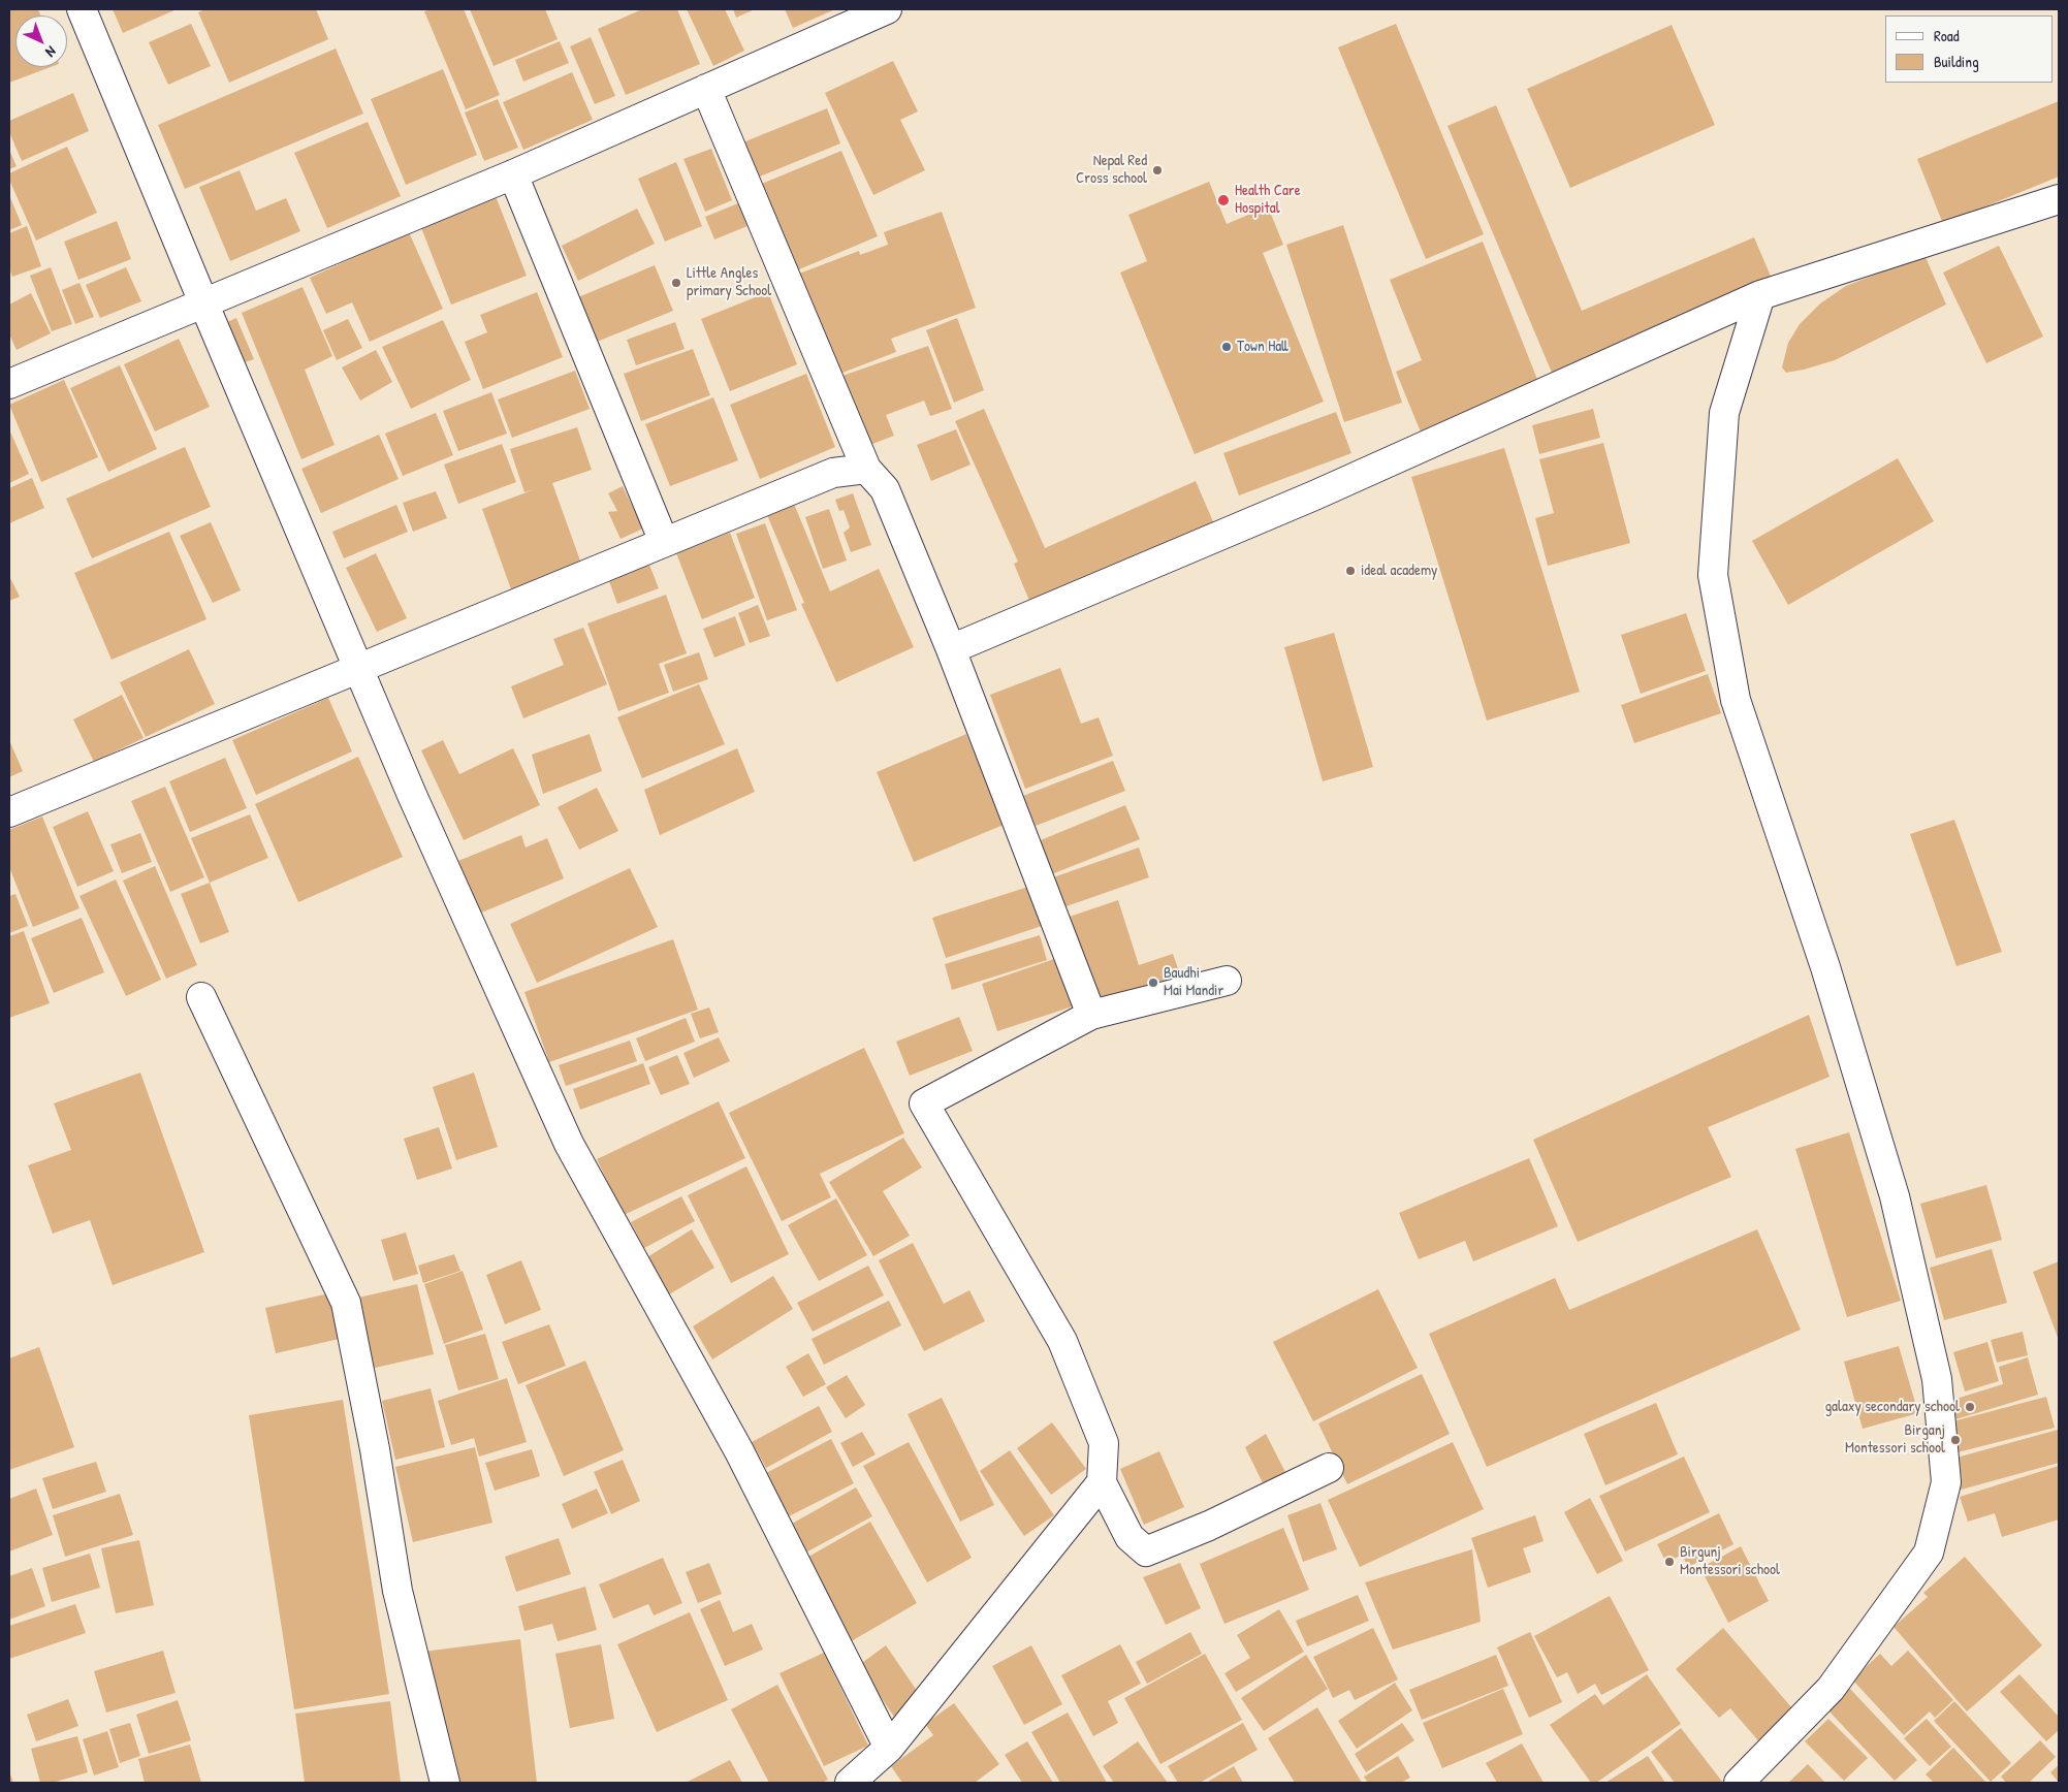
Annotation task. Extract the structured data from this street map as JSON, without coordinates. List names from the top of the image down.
{
  "places": [
    "Nepal Red Cross school",
    "Health Care Hospital",
    "Little Angles primary School",
    "Town Hall",
    "ideal academy",
    "Baudhi Mai Mandir",
    "galaxy secondary school",
    "Birganj Montessori school",
    "Birgunj Montessori school"
  ],
  "legend": ["Road", "Building"],
  "north": "bottom right"
}
